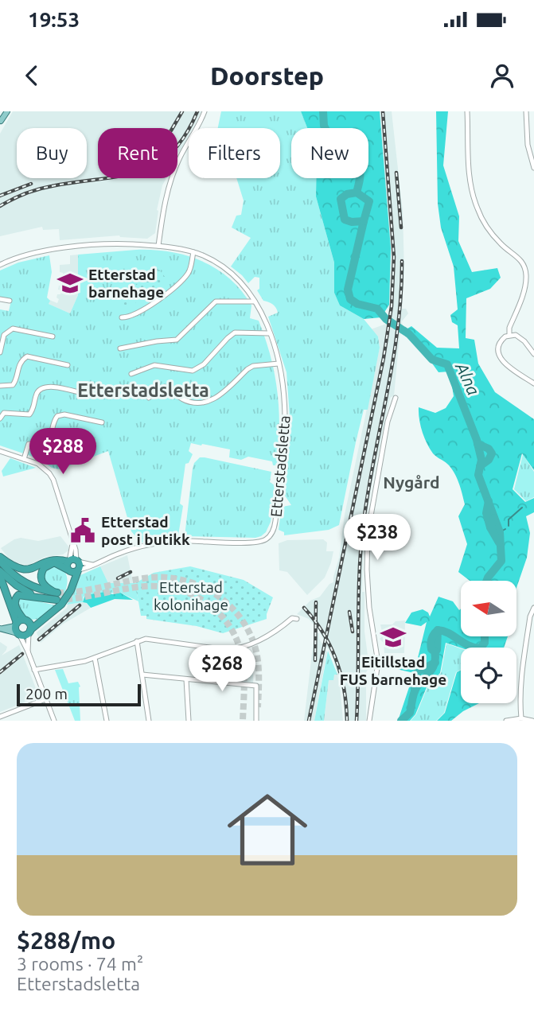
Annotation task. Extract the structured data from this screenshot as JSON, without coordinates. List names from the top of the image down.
{
  "streets": {
    "street": ["Etterstadsletta"]
  },
  "districts": ["Etterstadsletta", "Nygård"],
  "water": ["Alna"],
  "parks": ["Etterstad kolonihage"],
  "places": {
    "school or university": ["Etterstad barnehage", "Eitillstad FUS barnehage"],
    "public building": ["Etterstad post i butikk"]
  },
  "scale_bar": "200 m",
  "north": "left",
  "page": {
    "status": "19:53",
    "header": "Doorstep",
    "chip": [
      "Buy",
      "Rent",
      "Filters",
      "New"
    ],
    "price": ["$288", "$238", "$268"],
    "scale": "200 m",
    "list": [
      {
        "name": "$288/mo",
        "note": "3 rooms · 74 m² · Etterstadsletta"
      }
    ]
  }
}
